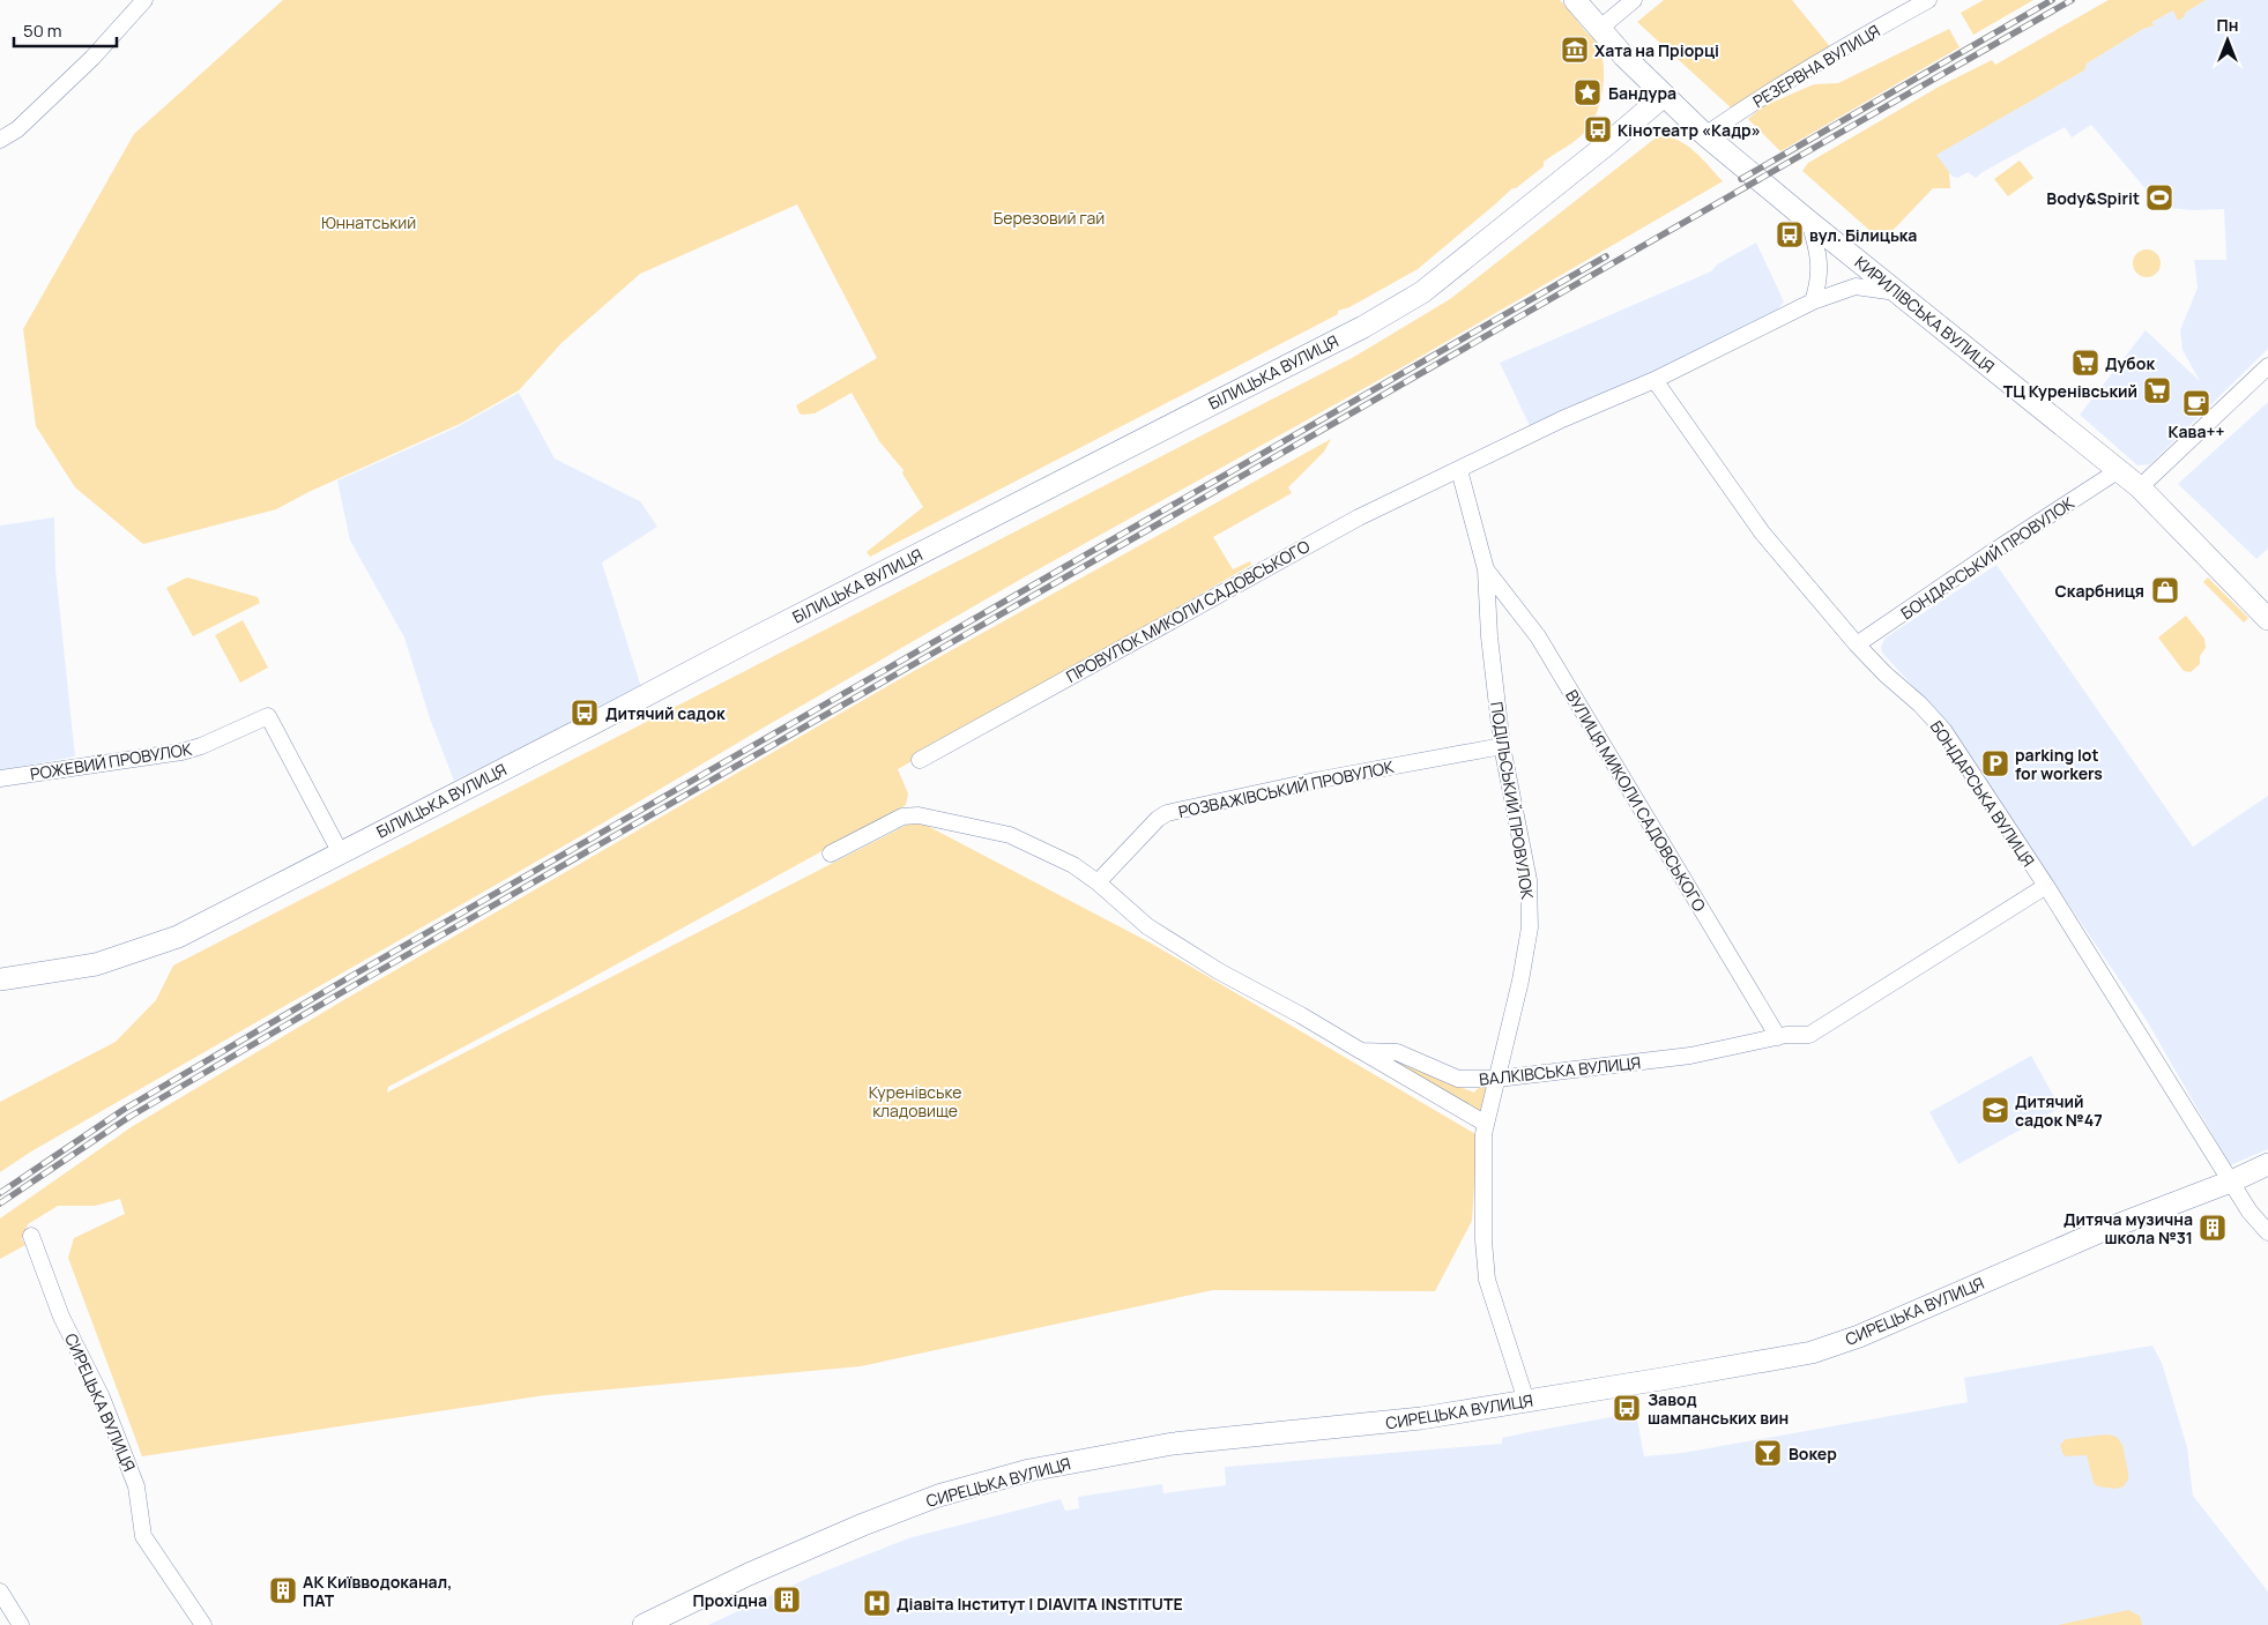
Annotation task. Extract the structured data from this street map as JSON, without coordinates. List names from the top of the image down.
{
  "streets": {
    "main road": ["КИРИЛІВСЬКА ВУЛИЦЯ", "БІЛИЦЬКА ВУЛИЦЯ", "СИРЕЦЬКА ВУЛИЦЯ"],
    "street": [
      "РЕЗЕРВНА ВУЛИЦЯ",
      "БОНДАРСЬКИЙ ПРОВУЛОК",
      "ПРОВУЛОК МИКОЛИ САДОВСЬКОГО",
      "РОЖЕВИЙ ПРОВУЛОК",
      "РОЗВАЖІВСЬКИЙ ПРОВУЛОК",
      "БОНДАРСЬКА ВУЛИЦЯ",
      "ПОДІЛЬСЬКИЙ ПРОВУЛОК",
      "ВУЛИЦЯ МИКОЛИ САДОВСЬКОГО",
      "ВАЛКІВСЬКА ВУЛИЦЯ"
    ]
  },
  "crossings": [
    ["РЕЗЕРВНА ВУЛИЦЯ", "КИРИЛІВСЬКА ВУЛИЦЯ"],
    ["КИРИЛІВСЬКА ВУЛИЦЯ", "БІЛИЦЬКА ВУЛИЦЯ"],
    ["КИРИЛІВСЬКА ВУЛИЦЯ", "БОНДАРСЬКИЙ ПРОВУЛОК"],
    ["БІЛИЦЬКА ВУЛИЦЯ", "РОЖЕВИЙ ПРОВУЛОК"],
    ["БОНДАРСЬКИЙ ПРОВУЛОК", "БОНДАРСЬКА ВУЛИЦЯ"],
    ["ПРОВУЛОК МИКОЛИ САДОВСЬКОГО", "ПОДІЛЬСЬКИЙ ПРОВУЛОК"],
    ["РОЗВАЖІВСЬКИЙ ПРОВУЛОК", "ПОДІЛЬСЬКИЙ ПРОВУЛОК"],
    ["РОЗВАЖІВСЬКИЙ ПРОВУЛОК", "ВАЛКІВСЬКА ВУЛИЦЯ"],
    ["БОНДАРСЬКА ВУЛИЦЯ", "ВАЛКІВСЬКА ВУЛИЦЯ"],
    ["БОНДАРСЬКА ВУЛИЦЯ", "СИРЕЦЬКА ВУЛИЦЯ"],
    ["ПОДІЛЬСЬКИЙ ПРОВУЛОК", "ВУЛИЦЯ МИКОЛИ САДОВСЬКОГО"],
    ["ПОДІЛЬСЬКИЙ ПРОВУЛОК", "ВАЛКІВСЬКА ВУЛИЦЯ"],
    ["ПОДІЛЬСЬКИЙ ПРОВУЛОК", "СИРЕЦЬКА ВУЛИЦЯ"],
    ["ВУЛИЦЯ МИКОЛИ САДОВСЬКОГО", "ВАЛКІВСЬКА ВУЛИЦЯ"]
  ],
  "parks": ["Березовий гай", "Юннатський", "Куренівське кладовище"],
  "places": {
    "museum": ["Хата на Пріорці"],
    "place": ["Бандура"],
    "bus stop": [
      "Кінотеатр «Кадр»",
      "вул. Білицька",
      "Дитячий садок",
      "Завод шампанських вин"
    ],
    "sports": ["Body&Spirit"],
    "supermarket": ["Дубок", "ТЦ Куренівський"],
    "cafe": ["Кава++"],
    "shop": ["Скарбниця"],
    "parking": ["parking lot for workers"],
    "school or university": ["Дитячий садок №47"],
    "building": ["Дитяча музична школа №31", "АК Київводоканал, ПАТ", "Прохідна"],
    "bar": ["Вокер"],
    "hospital": ["Діавіта Інститут | DIAVITA INSTITUTE"]
  },
  "scale_bar": "50 m",
  "north": "top"
}
